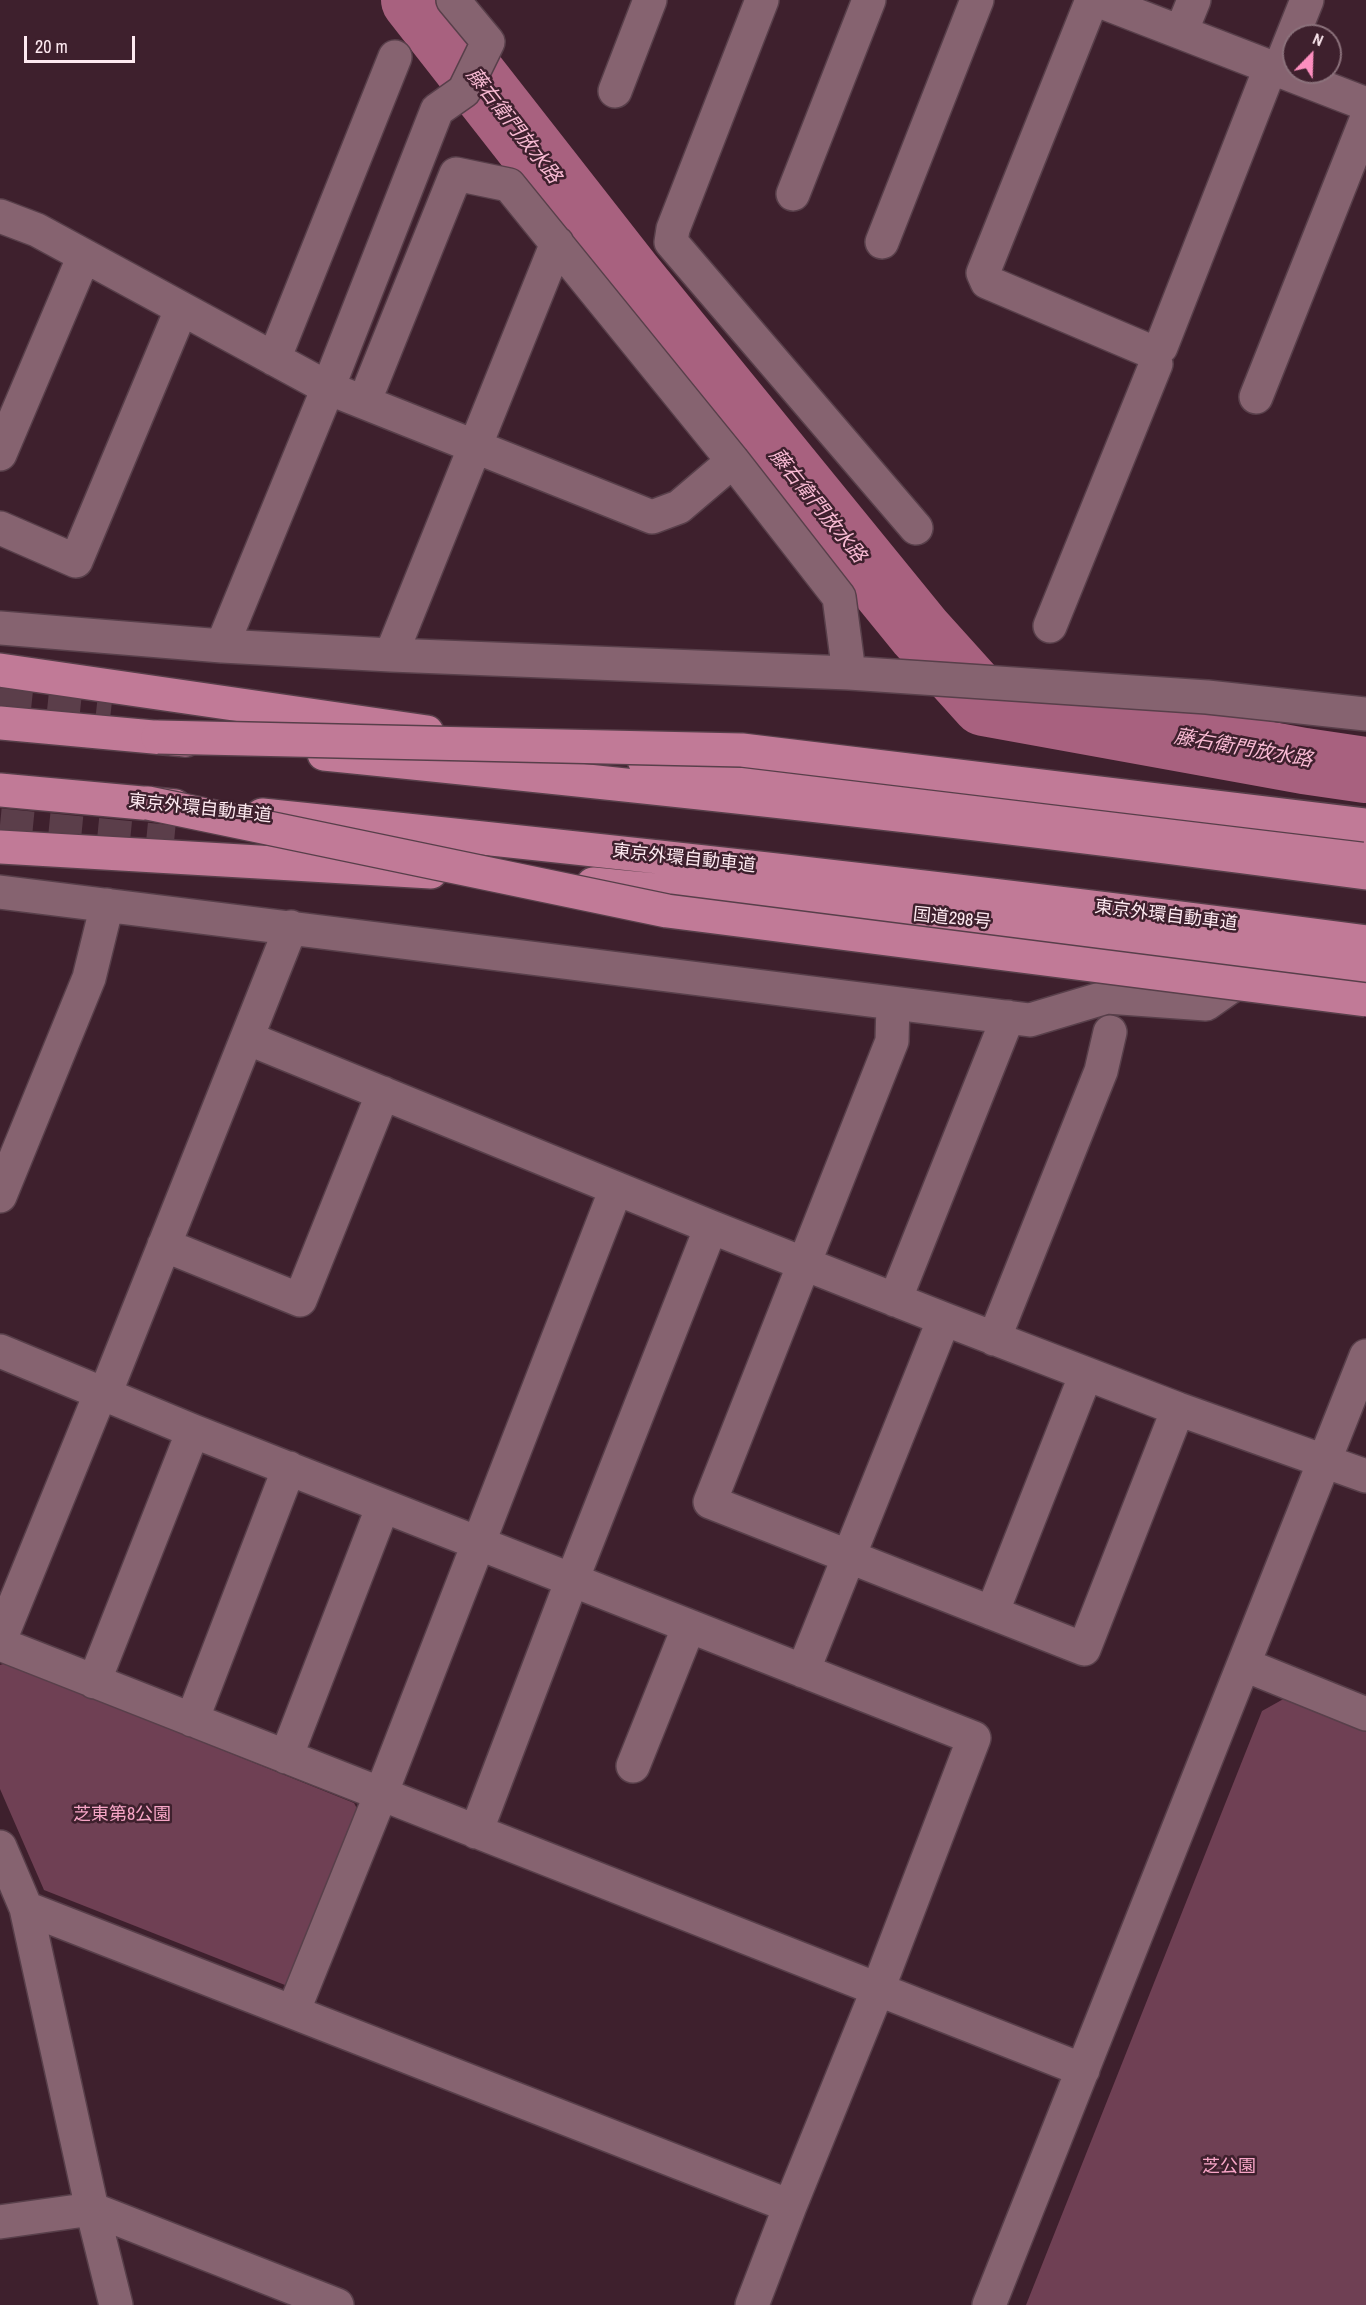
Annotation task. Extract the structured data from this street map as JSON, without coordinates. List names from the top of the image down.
{
  "streets": {
    "highway": ["東京外環自動車道", "国道298号"]
  },
  "water": ["藤右衛門放水路"],
  "parks": ["芝東第8公園", "芝公園"],
  "scale_bar": "20 m",
  "north": "top right"
}
